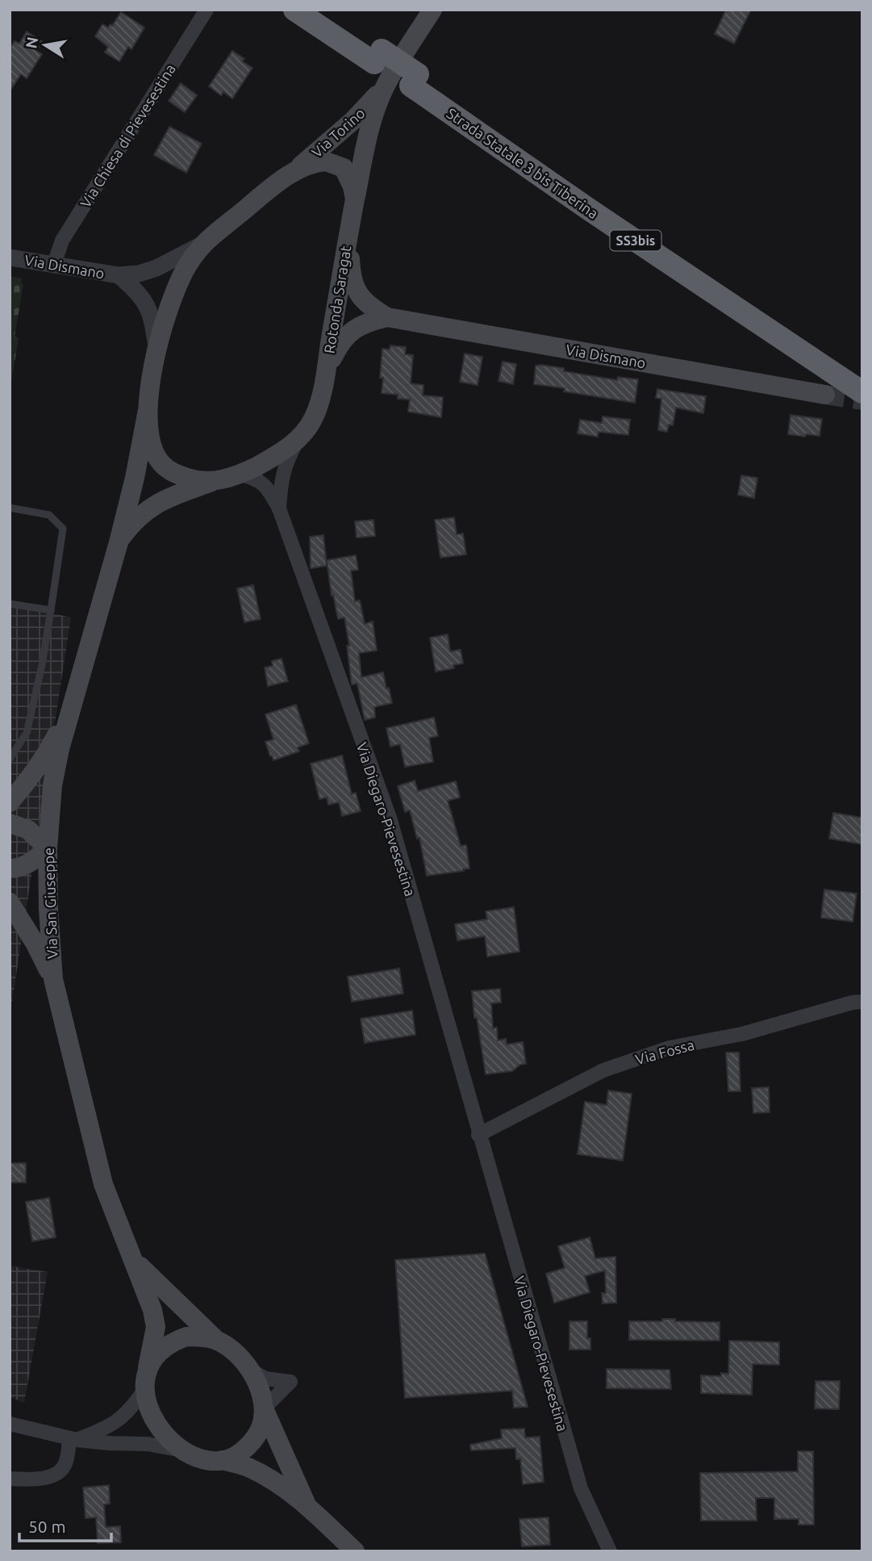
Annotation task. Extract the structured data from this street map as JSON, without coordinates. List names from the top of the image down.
{
  "streets": {
    "highway": ["Strada Statale 3 bis Tiberina", "SS3bis"],
    "main road": [
      "Via Torino",
      "Via Dismano",
      "Rotonda Saragat",
      "Via San Giuseppe"
    ],
    "street": ["Via Chiesa di Pievesestina", "Via Diegaro-Pievesestina", "Via Fossa"]
  },
  "crossings": [
    ["Via Torino", "Rotonda Saragat"],
    ["Via Chiesa di Pievesestina", "Via Dismano"],
    ["Via Dismano", "Rotonda Saragat"],
    ["Rotonda Saragat", "Via Diegaro-Pievesestina"],
    ["Rotonda Saragat", "Via San Giuseppe"],
    ["Via Diegaro-Pievesestina", "Via Fossa"]
  ],
  "scale_bar": "50 m",
  "north": "left"
}
